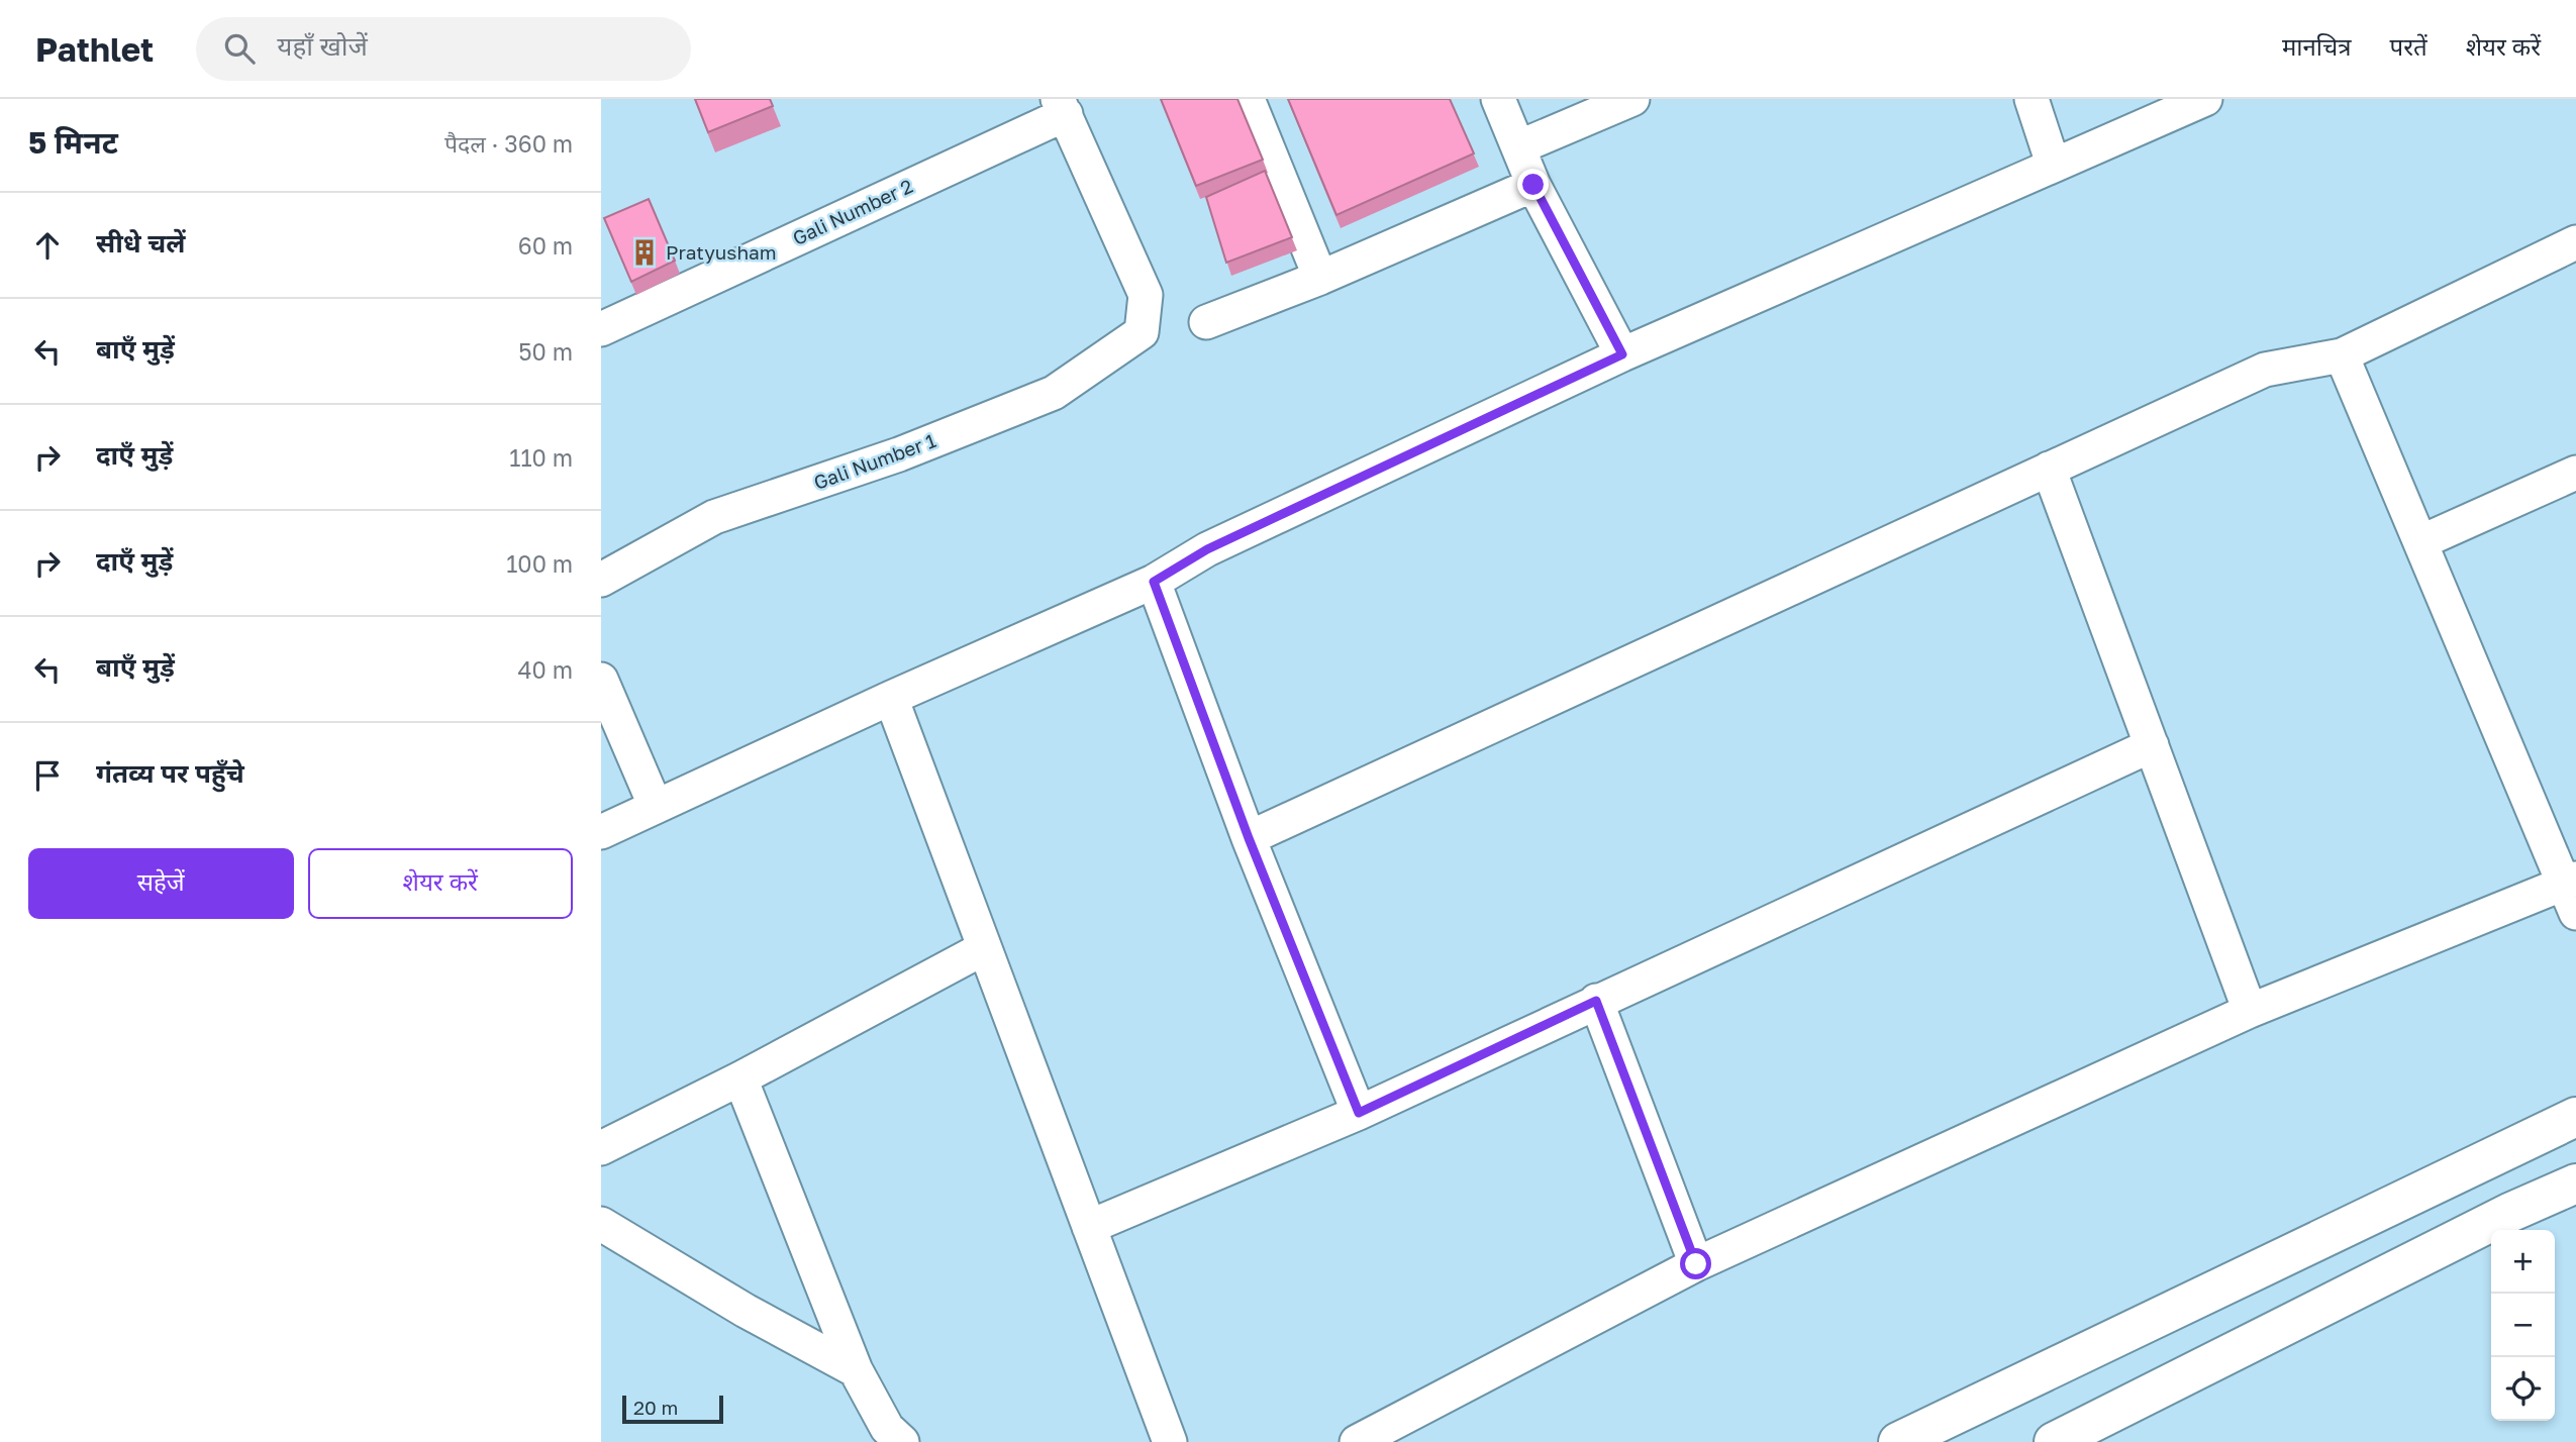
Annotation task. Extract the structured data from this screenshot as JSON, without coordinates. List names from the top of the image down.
{
  "streets": {
    "street": ["Gali Number 2", "Gali Number 1"]
  },
  "crossings": [
    ["Gali Number 2", "Gali Number 1"]
  ],
  "places": {
    "building": ["Pratyusham"]
  },
  "scale_bar": "20 m",
  "page": {
    "header": "Pathlet",
    "search": "यहाँ खोजें",
    "nav": ["मानचित्र", "परतें", "शेयर करें"],
    "heading": ["5 मिनट", "पैदल · 360 m"],
    "list": [
      ["सीधे चलें", "60 m"],
      ["बाएँ मुड़ें", "50 m"],
      ["दाएँ मुड़ें", "110 m"],
      ["दाएँ मुड़ें", "100 m"],
      ["बाएँ मुड़ें", "40 m"],
      "गंतव्य पर पहुँचे"
    ],
    "buttons": ["सहेजें", "शेयर करें"],
    "map_buttons": ["+", "−"],
    "scale": "20 m"
  }
}
